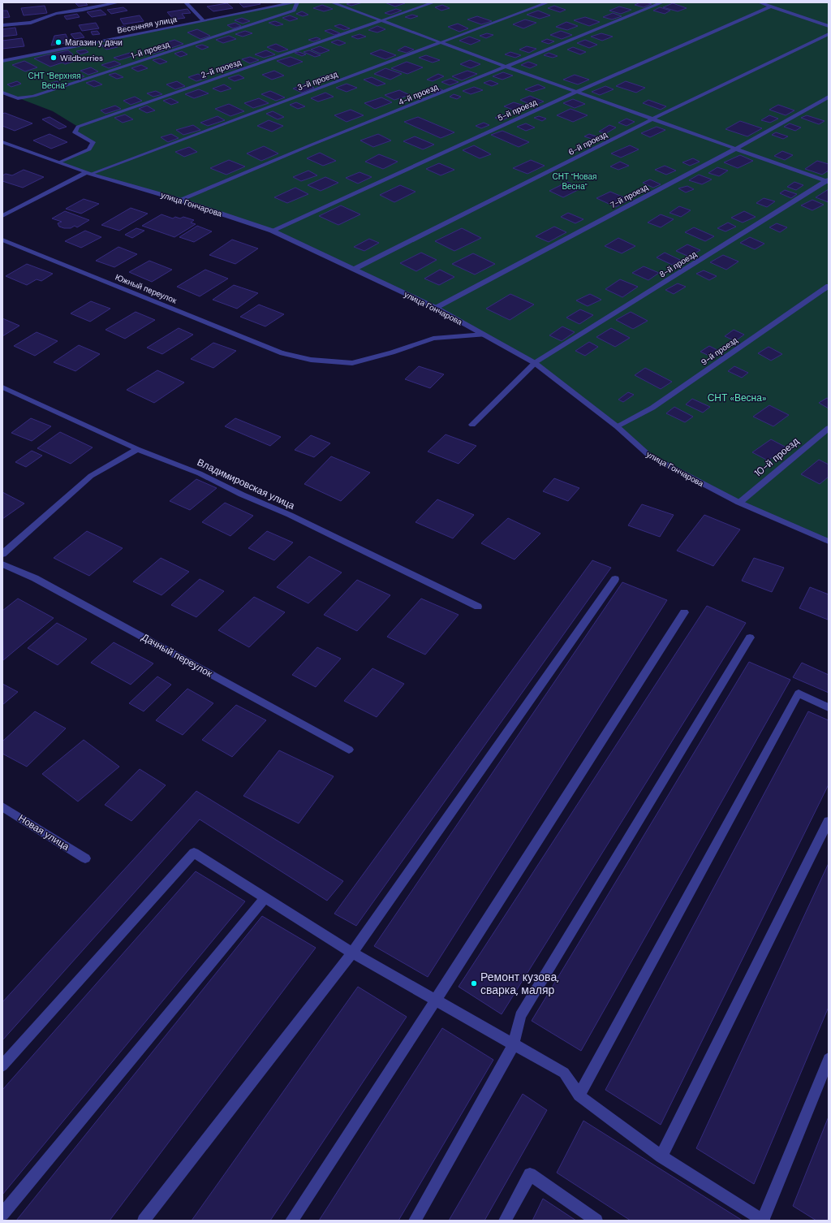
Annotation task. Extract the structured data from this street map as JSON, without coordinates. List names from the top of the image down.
{
  "streets": {
    "street": [
      "Весенняя улица",
      "1-й проезд",
      "2-й проезд",
      "3-й проезд",
      "4-й проезд",
      "5-й проезд",
      "6-й проезд",
      "7-й проезд",
      "улица Гончарова",
      "8-й проезд",
      "Южный переулок",
      "9-й проезд",
      "10-й проезд",
      "Владимировская улица",
      "Дачный переулок",
      "Новая улица"
    ]
  },
  "crossings": [
    ["2-й проезд", "улица Гончарова"],
    ["3-й проезд", "улица Гончарова"],
    ["4-й проезд", "улица Гончарова"],
    ["5-й проезд", "улица Гончарова"],
    ["6-й проезд", "улица Гончарова"],
    ["7-й проезд", "улица Гончарова"],
    ["улица Гончарова", "8-й проезд"],
    ["улица Гончарова", "Южный переулок"],
    ["улица Гончарова", "9-й проезд"],
    ["улица Гончарова", "10-й проезд"]
  ],
  "parks": ["СНТ \"Верхняя Весна\"", "СНТ \"Новая Весна\"", "СНТ «Весна»"],
  "places": ["Магазин у дачи", "Wildberries", "Ремонт кузова, сварка, маляр"]
}
